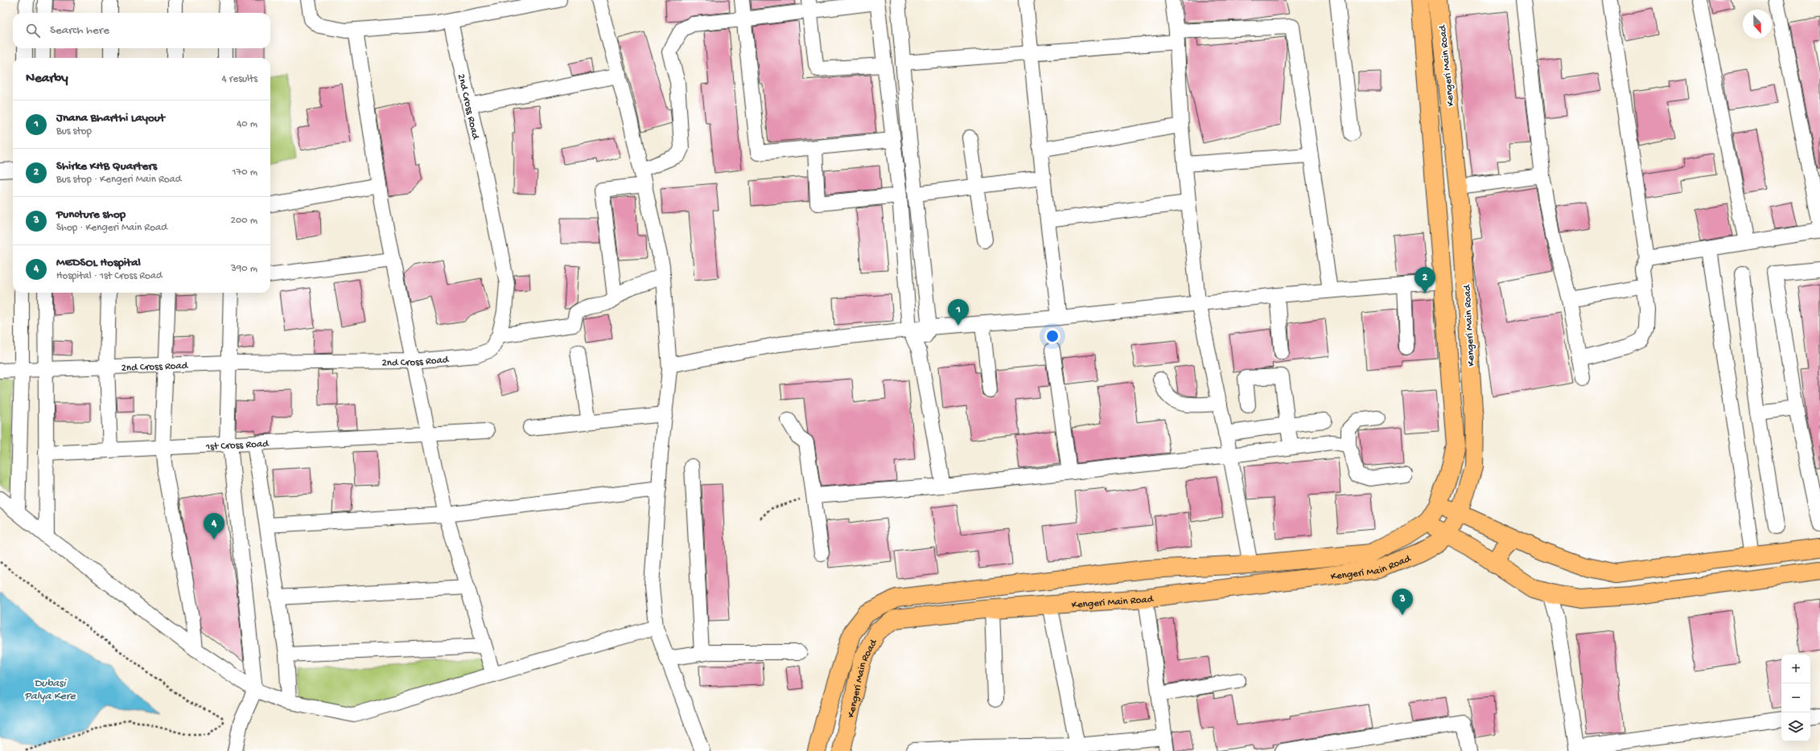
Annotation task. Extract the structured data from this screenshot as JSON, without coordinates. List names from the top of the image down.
{
  "streets": {
    "main road": ["Kengeri Main Road"],
    "street": ["2nd Cross Road", "1st Cross Road"]
  },
  "water": ["Dubasi Palya Kere"],
  "north": "bottom",
  "page": {
    "search": "Search here",
    "heading": ["Nearby", "4 results"],
    "list": [
      {
        "mark": "1",
        "name": "Jnana Bharthi Layout",
        "note": "Bus stop",
        "value": "40 m"
      },
      {
        "mark": "2",
        "name": "Shirke KHB Quarters",
        "note": "Bus stop · Kengeri Main Road",
        "value": "170 m"
      },
      {
        "mark": "3",
        "name": "Puncture shop",
        "note": "Shop · Kengeri Main Road",
        "value": "200 m"
      },
      {
        "mark": "4",
        "name": "MEDSOL Hospital",
        "note": "Hospital · 1st Cross Road",
        "value": "390 m"
      }
    ],
    "pins": [
      "2",
      "1",
      "4",
      "3"
    ],
    "map_buttons": ["+", "−"]
  }
}
